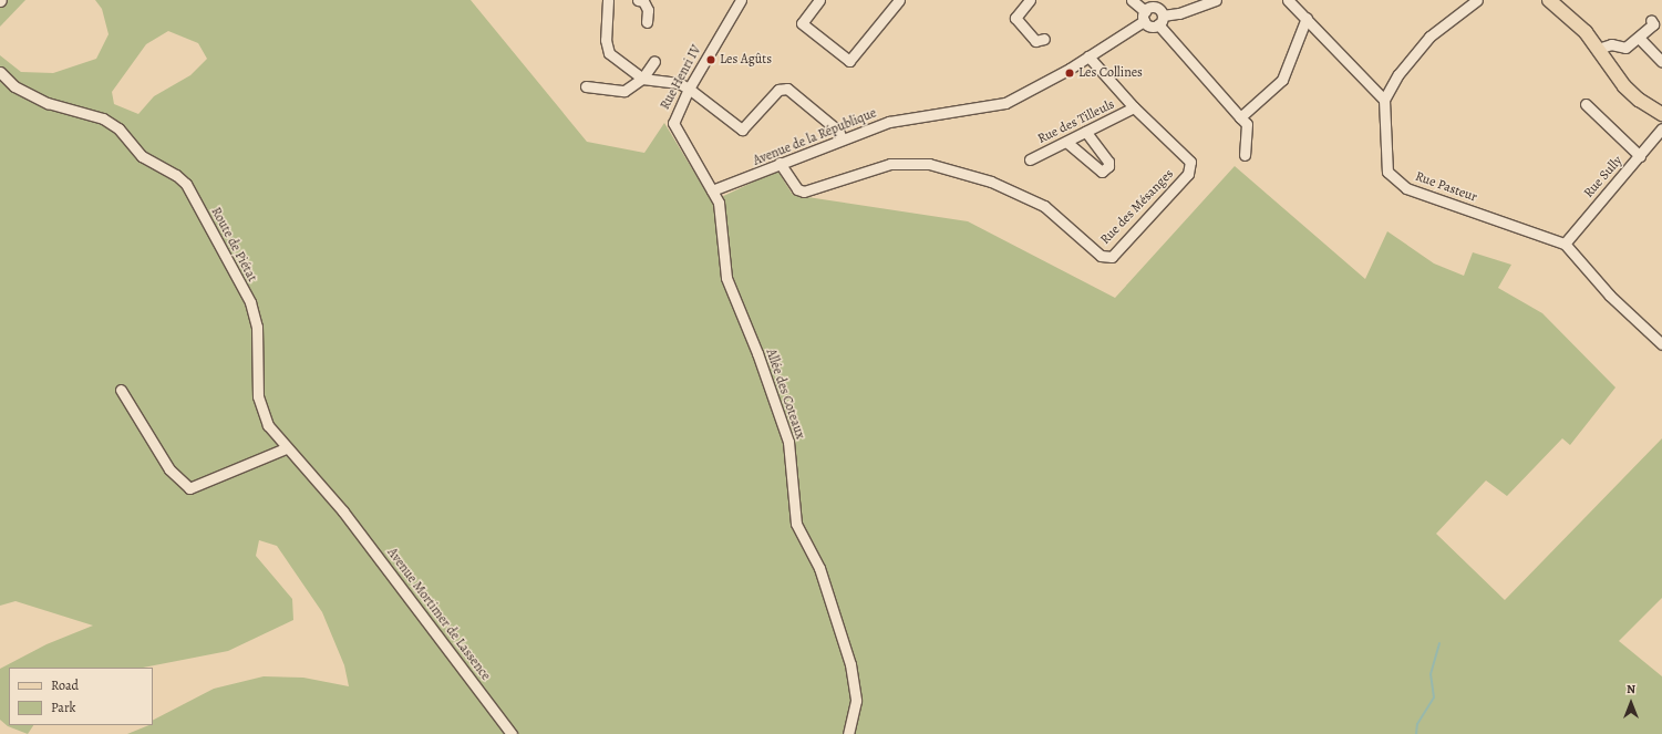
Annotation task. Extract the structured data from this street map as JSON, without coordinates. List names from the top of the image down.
{
  "streets": {
    "street": [
      "Rue Henri IV",
      "Rue des Tilleuls",
      "Avenue de la République",
      "Rue Sully",
      "Rue Pasteur",
      "Rue des Mésanges",
      "Route de Piétat",
      "Allée des Coteaux",
      "Avenue Mortimer de Lassence"
    ]
  },
  "crossings": [
    ["Rue Henri IV", "Avenue de la République"],
    ["Rue Henri IV", "Allée des Coteaux"],
    ["Rue des Tilleuls", "Rue des Mésanges"],
    ["Avenue de la République", "Rue des Mésanges"],
    ["Avenue de la République", "Allée des Coteaux"],
    ["Rue Sully", "Rue Pasteur"],
    ["Route de Piétat", "Avenue Mortimer de Lassence"]
  ],
  "places": ["Les Agûts", "Les Collines"],
  "legend": ["Road", "Park"],
  "north": "top"
}
